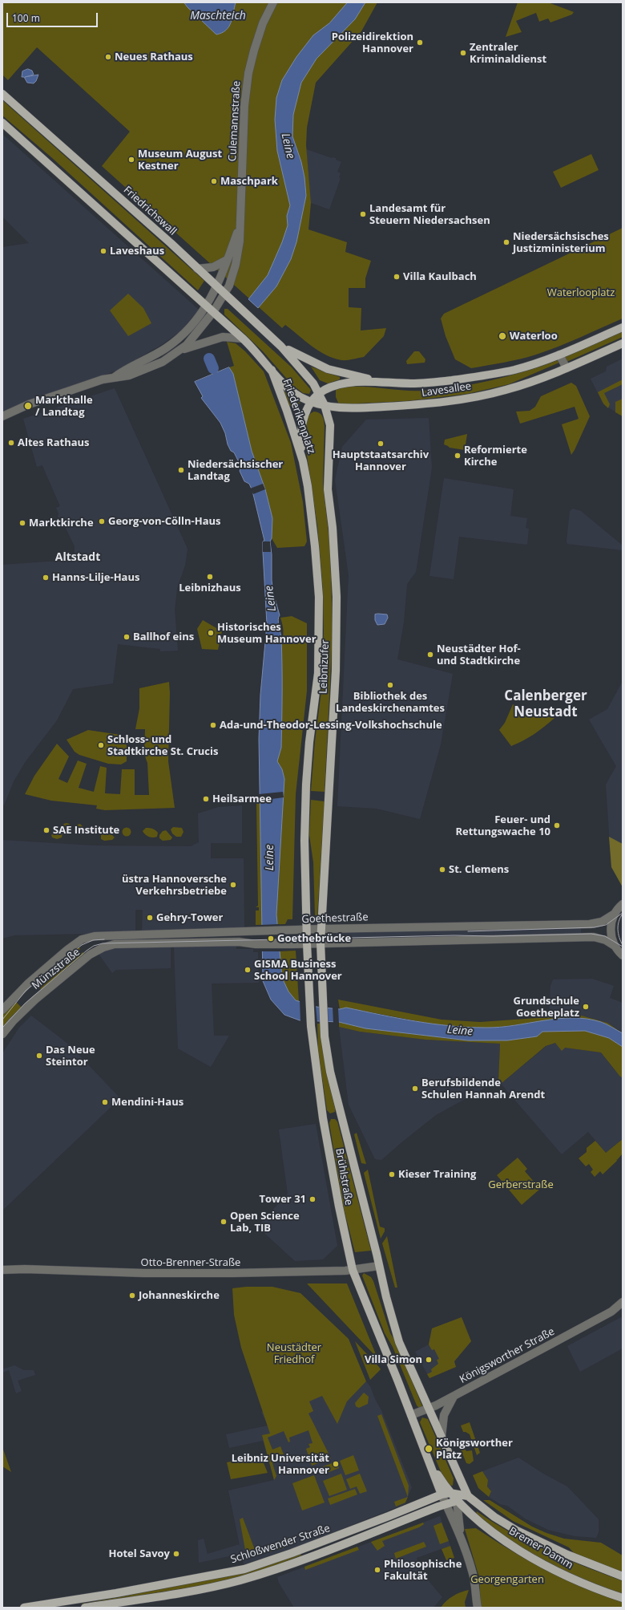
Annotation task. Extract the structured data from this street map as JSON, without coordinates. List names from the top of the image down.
{
  "streets": {
    "main road": [
      "Friedrichswall",
      "Lavesallee",
      "Friederikenplatz",
      "Leibnizufer",
      "Brühlstraße",
      "Schloßwender Straße",
      "Bremer Damm"
    ],
    "street": [
      "Culemannstraße",
      "Goethestraße",
      "Münzstraße",
      "Otto-Brenner-Straße",
      "Königsworther Straße"
    ]
  },
  "crossings": [
    ["Culemannstraße", "Friedrichswall"],
    ["Friedrichswall", "Friederikenplatz"],
    ["Lavesallee", "Friederikenplatz"],
    ["Lavesallee", "Leibnizufer"],
    ["Friederikenplatz", "Leibnizufer"],
    ["Leibnizufer", "Goethestraße"],
    ["Leibnizufer", "Brühlstraße"],
    ["Goethestraße", "Münzstraße"],
    ["Goethestraße", "Brühlstraße"],
    ["Brühlstraße", "Otto-Brenner-Straße"],
    ["Brühlstraße", "Königsworther Straße"]
  ],
  "districts": ["Altstadt", "Calenberger Neustadt"],
  "water": ["Maschteich", "Leine"],
  "parks": [
    "Waterlooplatz",
    "Gerberstraße",
    "Neustädter Friedhof",
    "Georgengarten"
  ],
  "places": [
    "Polizeidirektion Hannover",
    "Zentraler Kriminaldienst",
    "Neues Rathaus",
    "Museum August Kestner",
    "Maschpark",
    "Landesamt für Steuern Niedersachsen",
    "Niedersächsisches Justizministerium",
    "Laveshaus",
    "Villa Kaulbach",
    "Waterloo",
    "Markthalle / Landtag",
    "Altes Rathaus",
    "Hauptstaatsarchiv Hannover",
    "Reformierte Kirche",
    "Niedersächsischer Landtag",
    "Georg-von-Cölln-Haus",
    "Marktkirche",
    "Leibnizhaus",
    "Hanns-Lilje-Haus",
    "Historisches Museum Hannover",
    "Ballhof eins",
    "Neustädter Hof- und Stadtkirche",
    "Bibliothek des Landeskirchenamtes",
    "Ada-und-Theodor-Lessing-Volkshochschule",
    "Schloss- und Stadtkirche St. Crucis",
    "Heilsarmee",
    "Feuer- und Rettungswache 10",
    "SAE Institute",
    "St. Clemens",
    "üstra Hannoversche Verkehrsbetriebe",
    "Gehry-Tower",
    "Goethebrücke",
    "GISMA Business School Hannover",
    "Grundschule Goetheplatz",
    "Das Neue Steintor",
    "Berufsbildende Schulen Hannah Arendt",
    "Mendini-Haus",
    "Kieser Training",
    "Tower 31",
    "Open Science Lab, TIB",
    "Johanneskirche",
    "Villa Simon",
    "Königsworther Platz",
    "Leibniz Universität Hannover",
    "Hotel Savoy",
    "Philosophische Fakultät"
  ],
  "scale_bar": "100 m"
}
